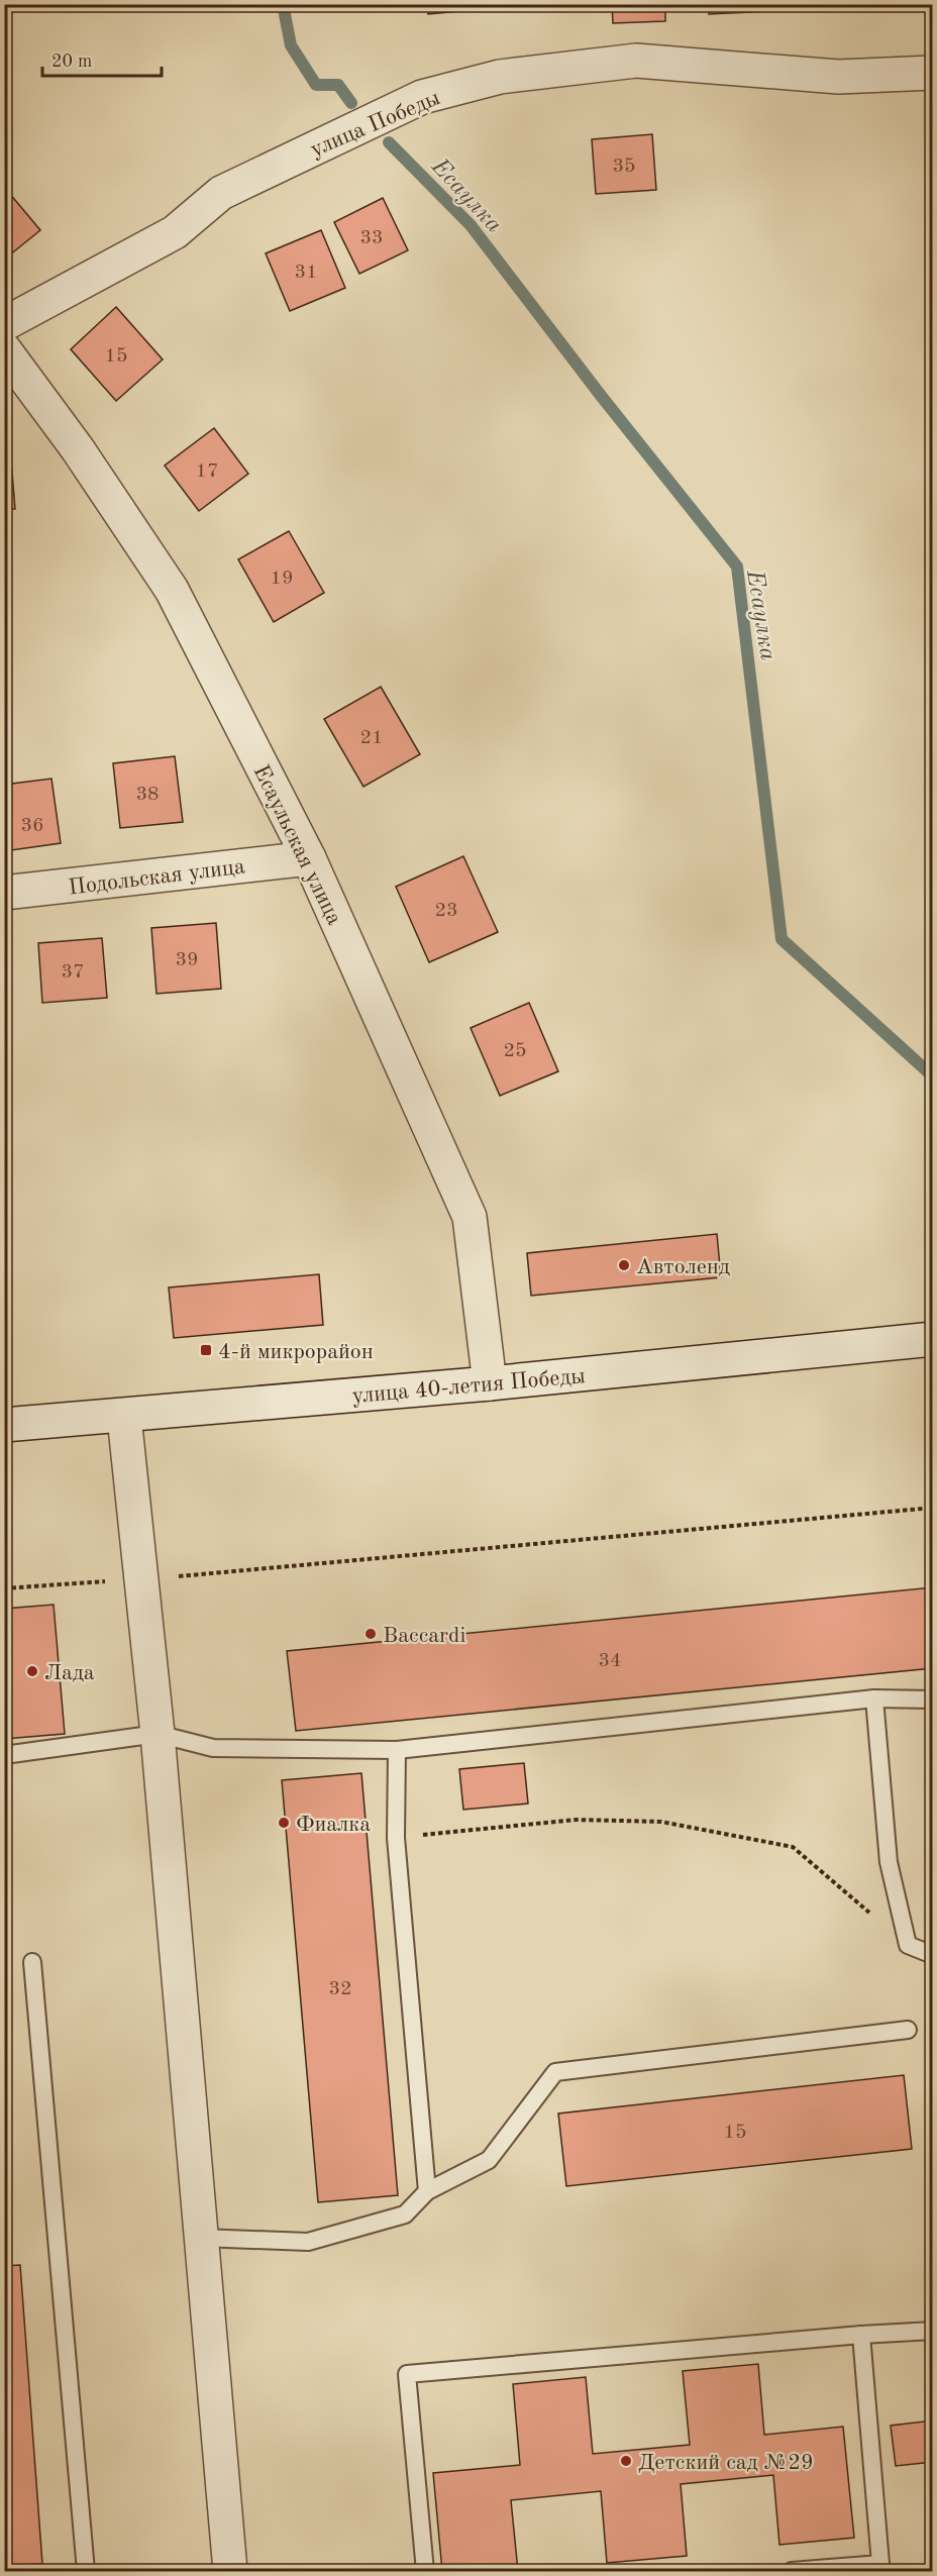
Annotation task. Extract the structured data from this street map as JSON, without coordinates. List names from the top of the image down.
{
  "streets": {
    "street": [
      "улица Победы",
      "Есаульская улица",
      "Подольская улица",
      "улица 40-летия Победы"
    ]
  },
  "crossings": [
    ["Есаульская улица", "Подольская улица"],
    ["Есаульская улица", "улица 40-летия Победы"]
  ],
  "water": ["Есаулка"],
  "places": {
    "other": [
      "Автоленд",
      "Baccardi",
      "Лада",
      "Фиалка",
      "Детский сад №29"
    ],
    "transit": ["4-й микрорайон"]
  },
  "house_numbers": [
    "35",
    "33",
    "31",
    "15",
    "17",
    "19",
    "21",
    "38",
    "36",
    "23",
    "39",
    "37",
    "25",
    "34",
    "32",
    "15"
  ],
  "scale_bar": "20 m"
}
